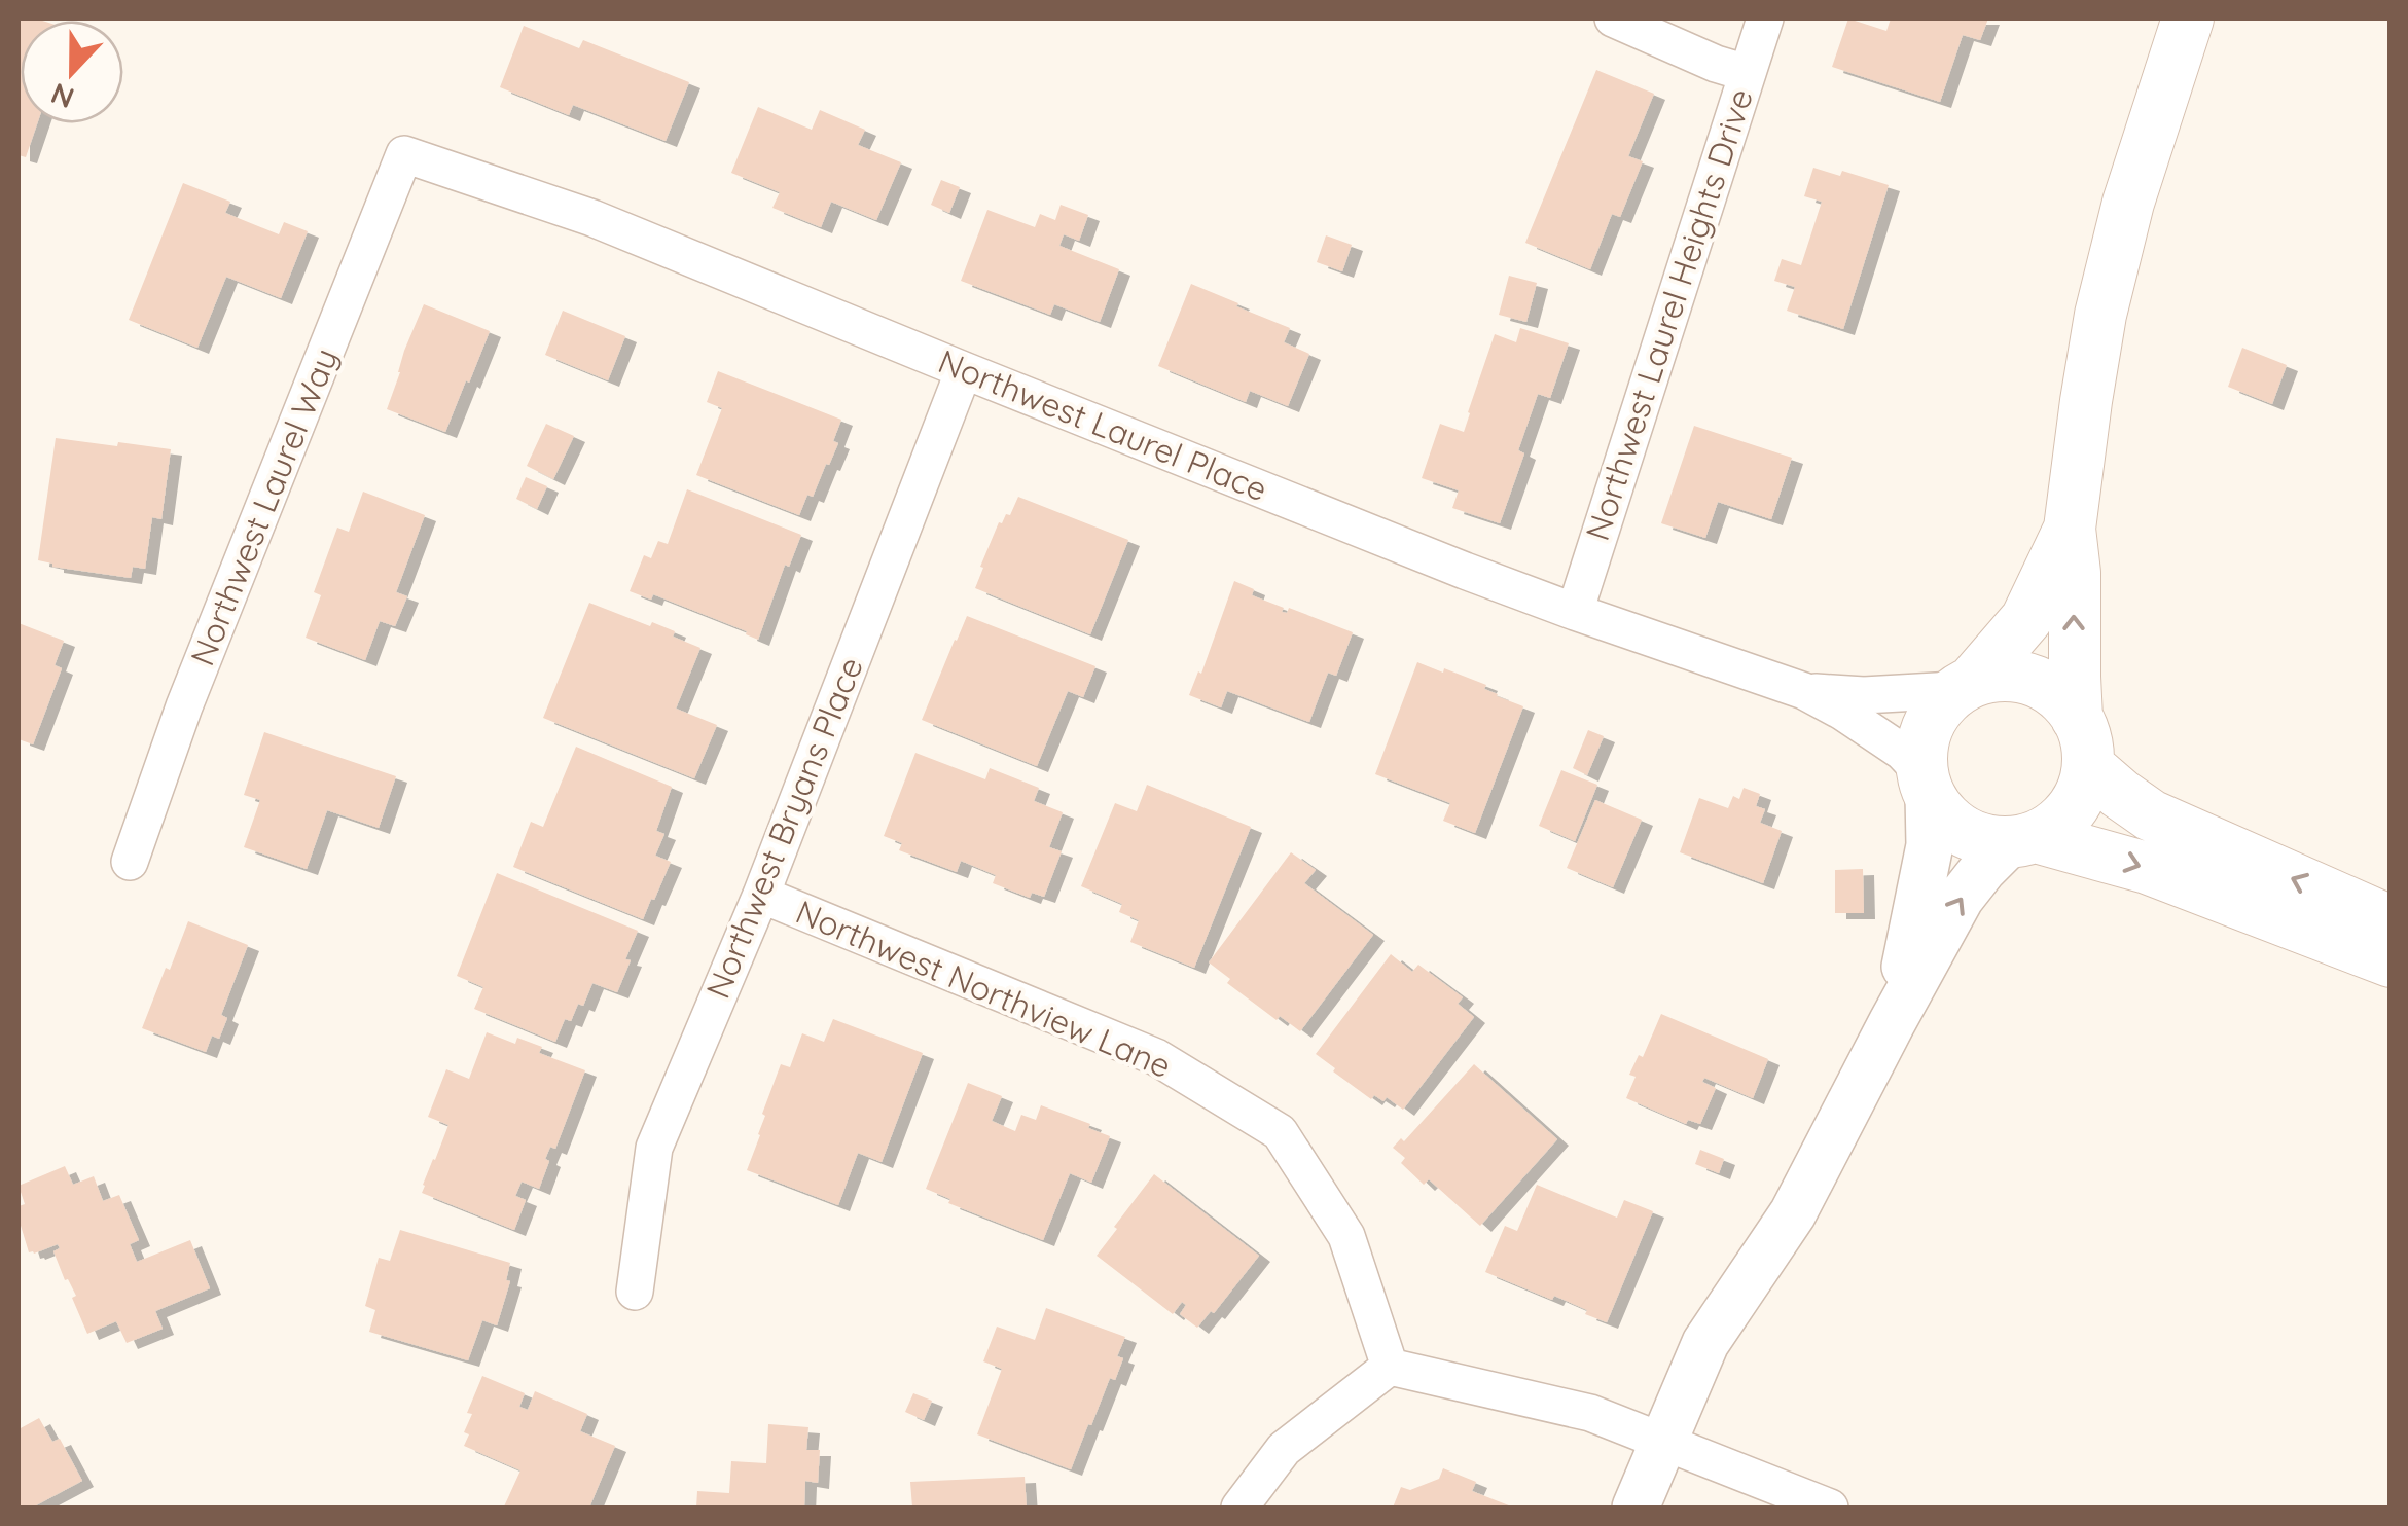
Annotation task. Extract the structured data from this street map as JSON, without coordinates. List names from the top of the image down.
{
  "streets": {
    "street": [
      "Northwest Laurel Heights Drive",
      "Northwest Laurel Place",
      "Northwest Laurel Way",
      "Northwest Bryans Place",
      "Northwest Northview Lane"
    ]
  },
  "crossings": [
    ["Northwest Laurel Heights Drive", "Northwest Laurel Place"],
    ["Northwest Laurel Place", "Northwest Laurel Way"],
    ["Northwest Laurel Place", "Northwest Bryans Place"],
    ["Northwest Bryans Place", "Northwest Northview Lane"]
  ],
  "north": "bottom"
}
